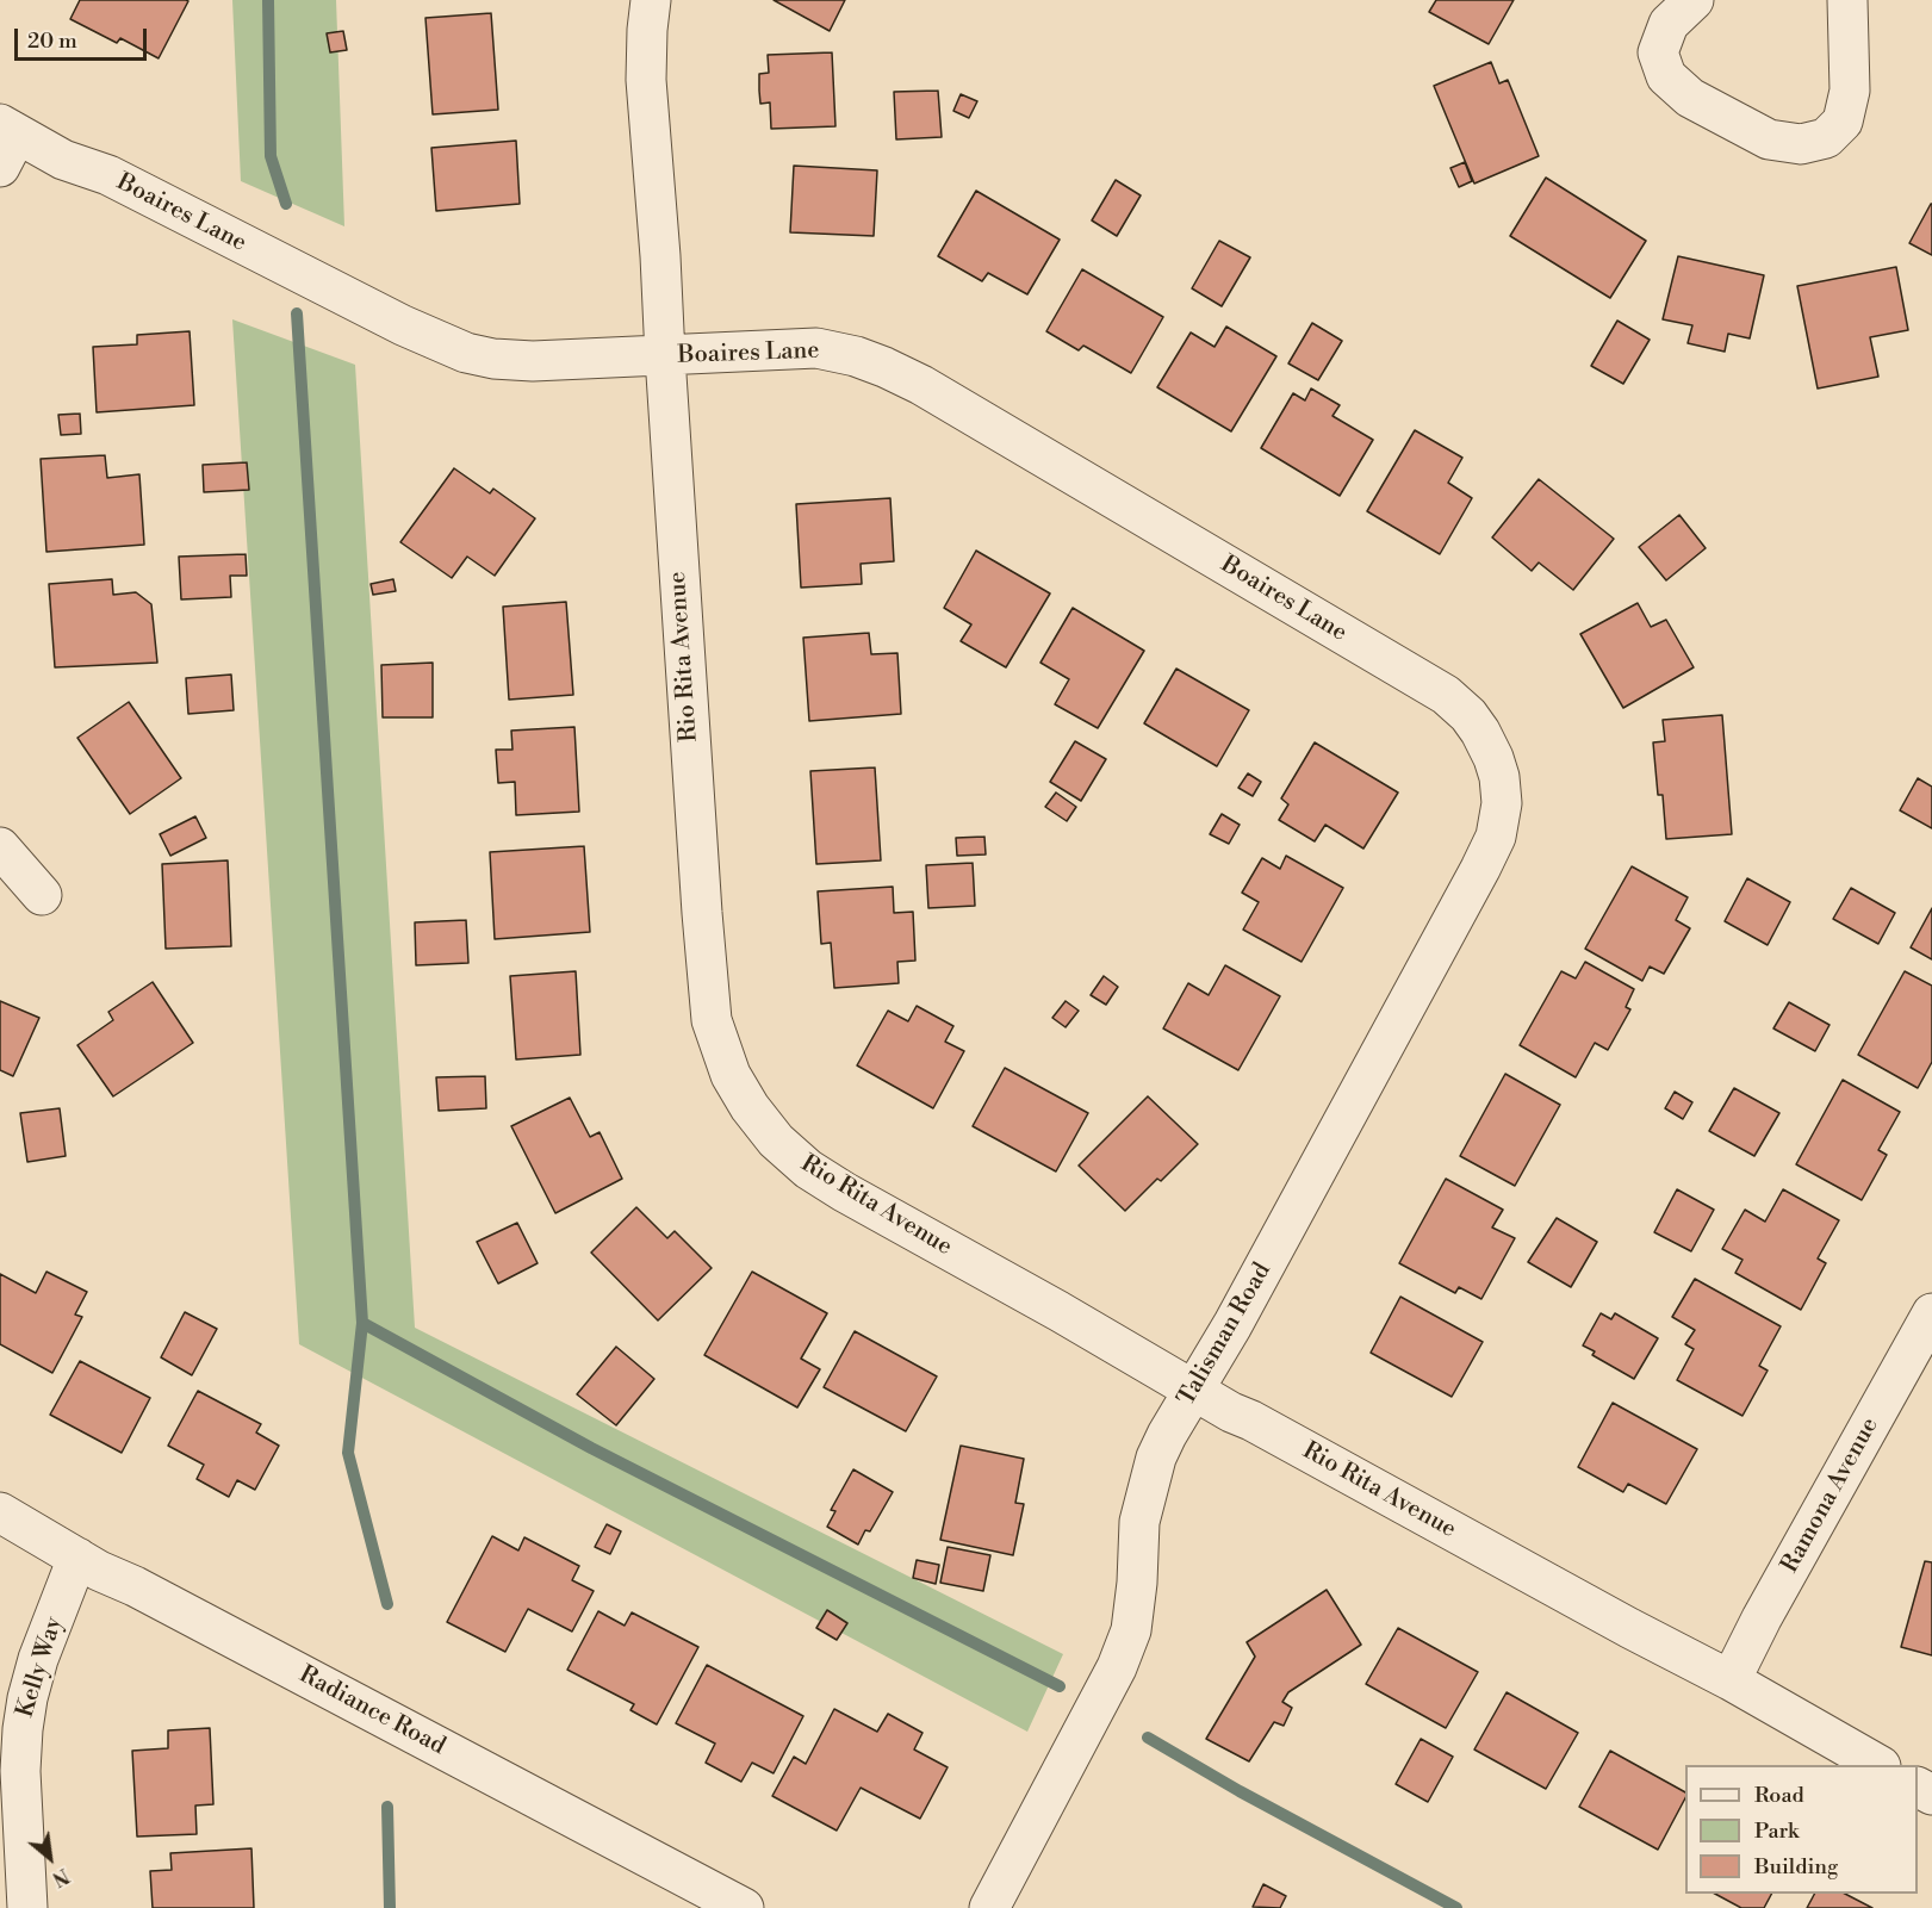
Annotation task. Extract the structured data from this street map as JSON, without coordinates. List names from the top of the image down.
{
  "streets": {
    "street": [
      "Boaires Lane",
      "Rio Rita Avenue",
      "Talisman Road",
      "Ramona Avenue",
      "Kelly Way",
      "Radiance Road"
    ]
  },
  "crossings": [
    ["Boaires Lane", "Rio Rita Avenue"],
    ["Boaires Lane", "Talisman Road"],
    ["Rio Rita Avenue", "Talisman Road"],
    ["Rio Rita Avenue", "Ramona Avenue"],
    ["Kelly Way", "Radiance Road"]
  ],
  "legend": ["Road", "Park", "Building"],
  "scale_bar": "20 m",
  "north": "bottom right"
}
